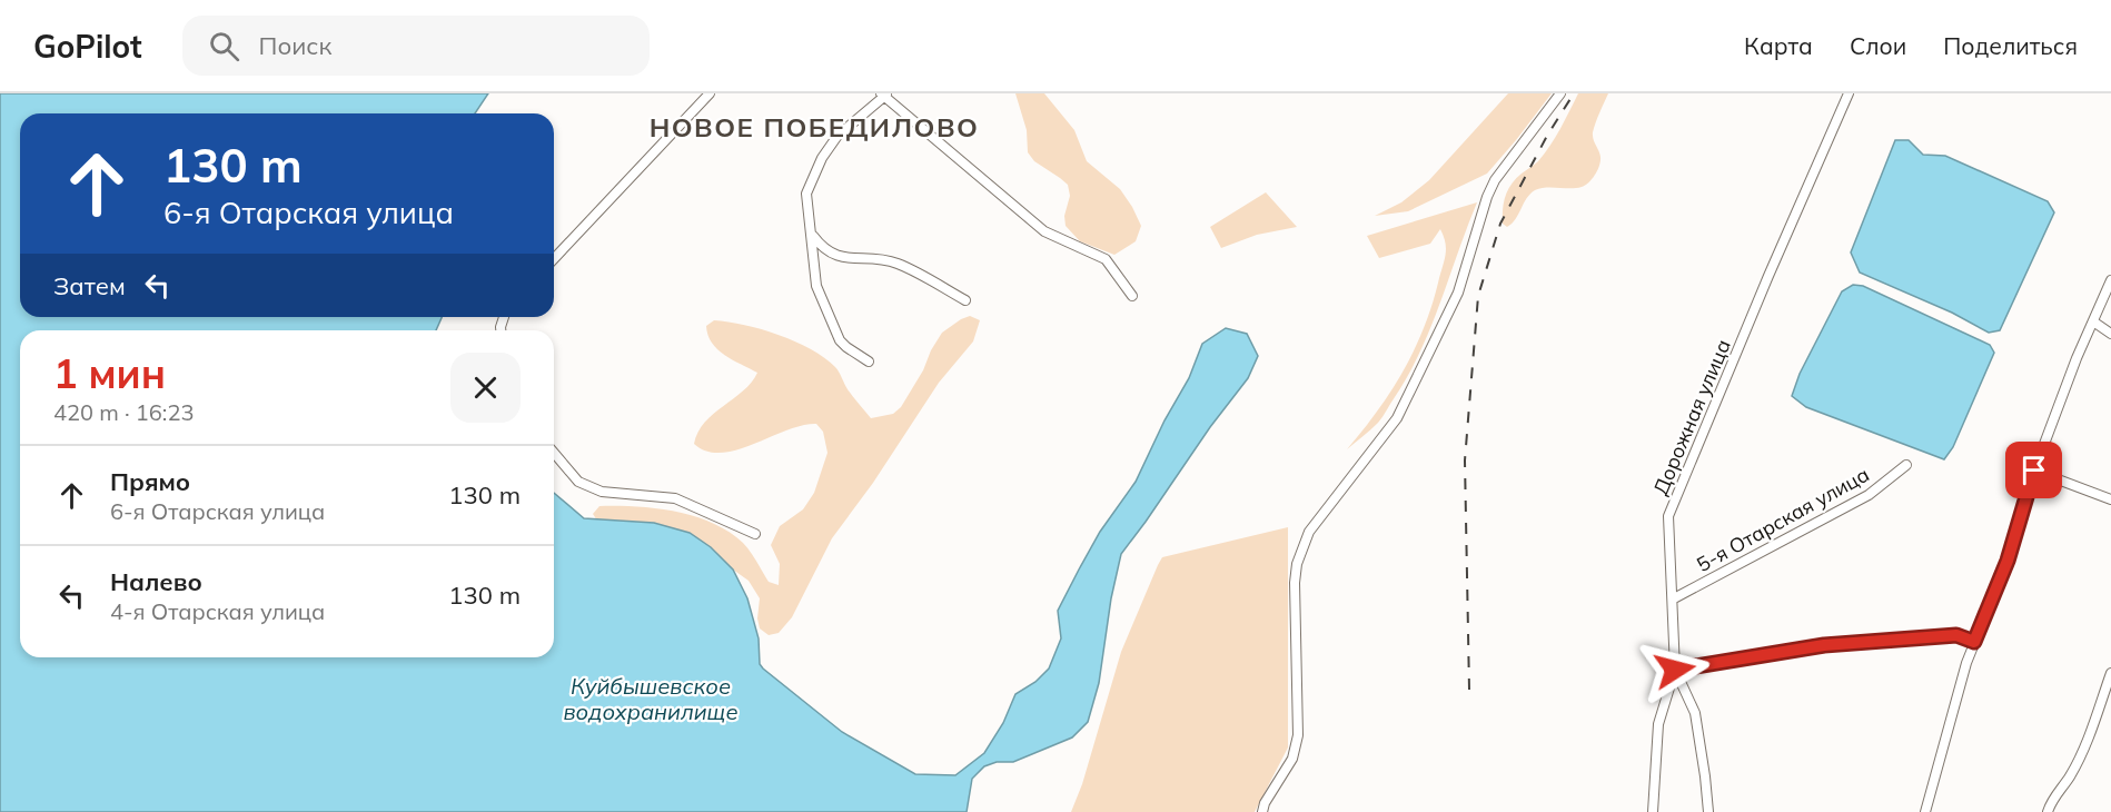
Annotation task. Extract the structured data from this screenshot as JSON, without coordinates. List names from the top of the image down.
{
  "streets": {
    "street": ["Дорожная улица", "5-я Отарская улица"]
  },
  "crossings": [
    ["Дорожная улица", "5-я Отарская улица"]
  ],
  "districts": ["НОВОЕ ПОБЕДИЛОВО"],
  "water": ["Куйбышевское водохранилище"],
  "page": {
    "header": "GoPilot",
    "search": "Поиск",
    "nav": ["Карта", "Слои", "Поделиться"],
    "turn": ["130 m", "6-я Отарская улица"],
    "then": "Затем",
    "heading": ["1 мин", "420 m · 16:23"],
    "list": [
      {
        "name": "Прямо",
        "note": "6-я Отарская улица",
        "value": "130 m"
      },
      {
        "name": "Налево",
        "note": "4-я Отарская улица",
        "value": "130 m"
      }
    ]
  }
}
